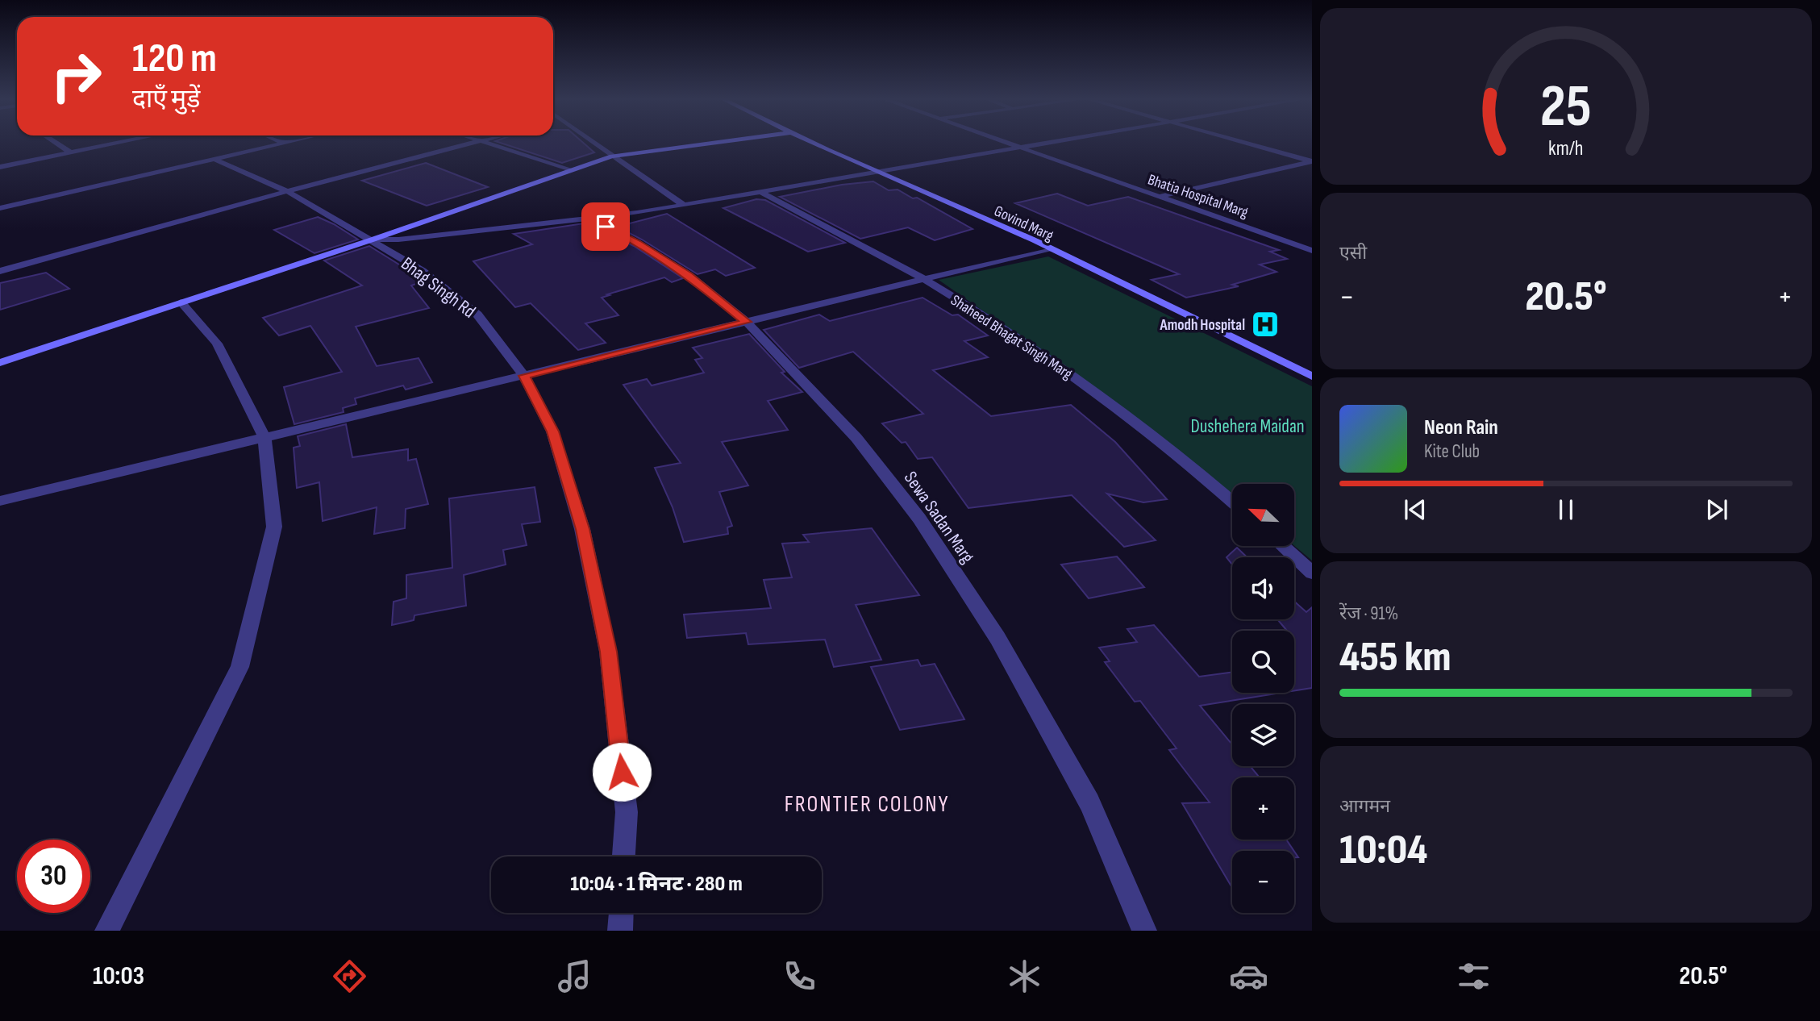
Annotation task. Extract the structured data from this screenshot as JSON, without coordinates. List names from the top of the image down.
{
  "streets": {
    "street": [
      "Bhatia Hospital Marg",
      "Govind Marg",
      "Bhag Singh Rd",
      "Shaheed Bhagat Singh Marg",
      "Sewa Sadan Marg"
    ]
  },
  "districts": ["FRONTIER COLONY"],
  "parks": ["Dushehera Maidan"],
  "places": {
    "hospital": ["Amodh Hospital"]
  },
  "north": "top left",
  "page": {
    "turn": ["120 m", "दाएँ मुड़ें"],
    "tile": [
      "एसी",
      ["रेंज · 91%", "455 km"],
      ["आगमन", "10:04"]
    ],
    "heat": ["−", "20.5°", "+"],
    "song": ["Neon Rain", "Kite Club"],
    "map_buttons": ["+", "−"],
    "limit": "30",
    "trip": "10:04 · 1 मिनट · 280 m",
    "tabs": ["10:03", "20.5°"],
    "gauge": ["25", "km/h"]
  }
}
